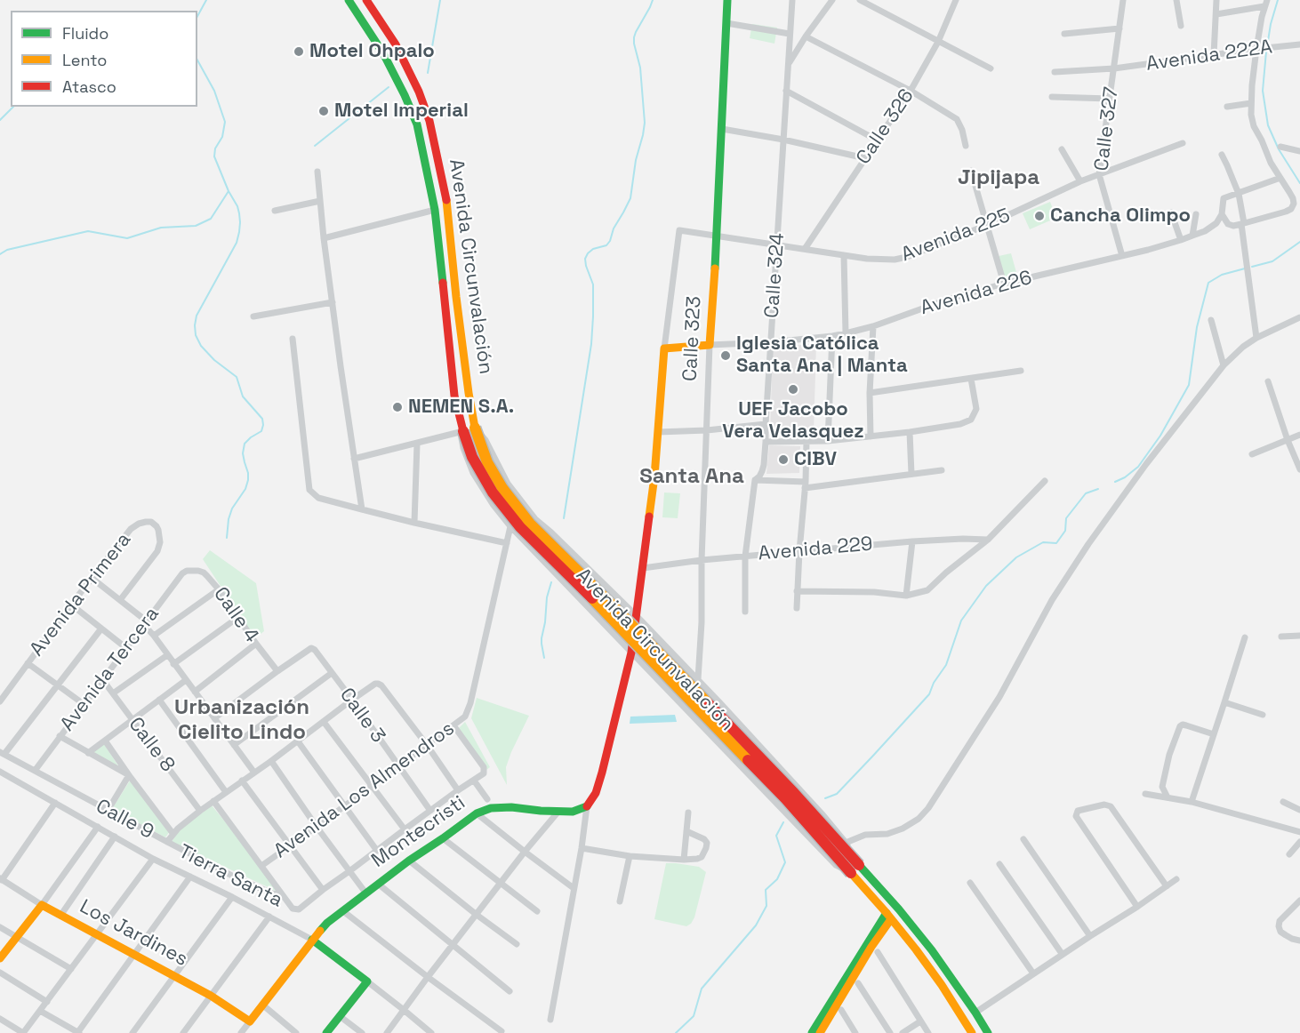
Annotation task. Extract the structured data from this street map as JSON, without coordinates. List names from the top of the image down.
{
  "streets": {
    "main road": [
      "Avenida Circunvalación",
      "Calle 323",
      "Montecristi",
      "Tierra Santa",
      "Los Jardines"
    ],
    "street": [
      "Avenida 222A",
      "Calle 326",
      "Calle 327",
      "Avenida 225",
      "Calle 324",
      "Avenida 226",
      "Avenida 229",
      "Avenida Primera",
      "Calle 4",
      "Avenida Tercera",
      "Calle 3",
      "Calle 8",
      "Avenida Los Almendros",
      "Calle 9"
    ]
  },
  "crossings": [
    ["Avenida 222A", "Calle 327"],
    ["Calle 326", "Avenida 225"],
    ["Calle 327", "Avenida 225"],
    ["Calle 327", "Avenida 226"],
    ["Avenida 225", "Calle 324"],
    ["Avenida 225", "Calle 323"],
    ["Avenida Circunvalación", "Calle 323"],
    ["Avenida Circunvalación", "Avenida Los Almendros"],
    ["Calle 324", "Avenida 226"],
    ["Calle 324", "Avenida 229"],
    ["Avenida 226", "Calle 323"],
    ["Calle 323", "Avenida 229"],
    ["Calle 4", "Avenida Tercera"],
    ["Calle 4", "Calle 3"],
    ["Avenida Tercera", "Calle 8"],
    ["Avenida Tercera", "Calle 9"],
    ["Calle 3", "Avenida Los Almendros"],
    ["Montecristi", "Tierra Santa"],
    ["Montecristi", "Los Jardines"]
  ],
  "districts": ["Jipijapa", "Santa Ana", "Urbanización Cielito Lindo"],
  "places": [
    "Motel Ohpalo",
    "Motel Imperial",
    "Cancha Olimpo",
    "Iglesia Católica Santa Ana | Manta",
    "UEF Jacobo Vera Velasquez",
    "NEMEN S.A.",
    "CIBV"
  ],
  "legend": ["Fluido", "Lento", "Atasco"]
}
